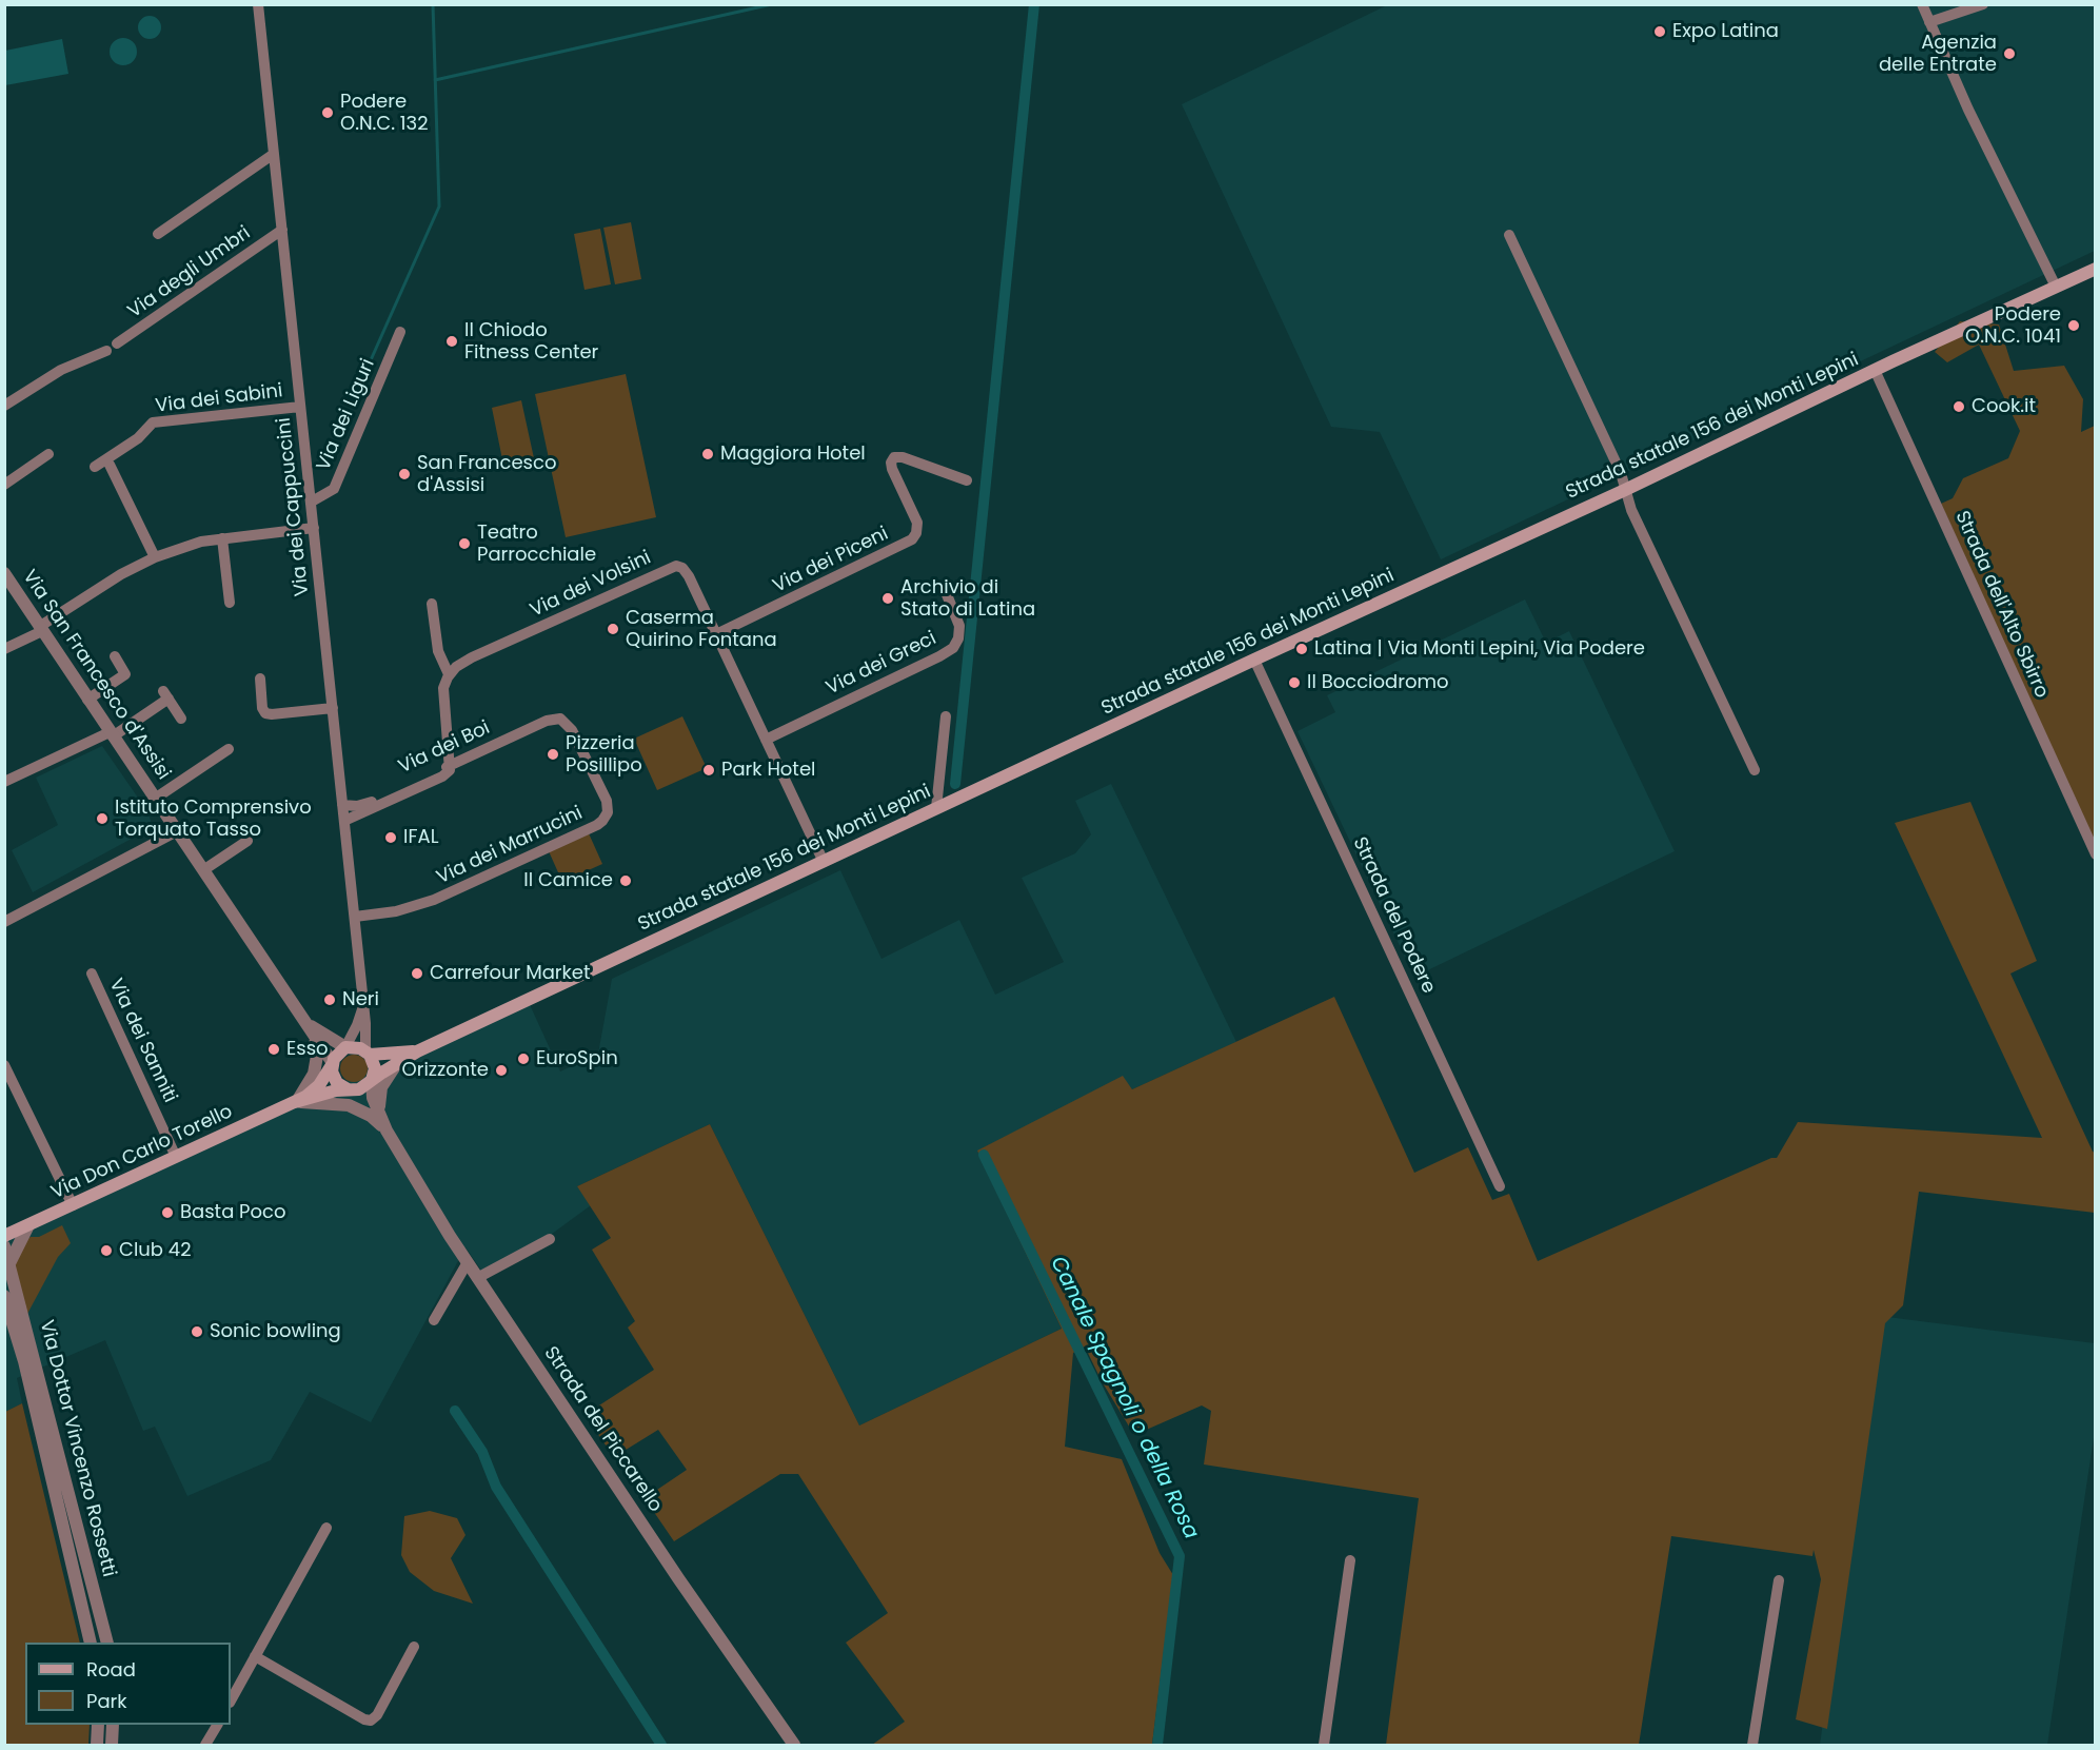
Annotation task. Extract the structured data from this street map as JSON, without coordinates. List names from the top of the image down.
{
  "streets": {
    "main road": ["Strada statale 156 dei Monti Lepini", "Via Don Carlo Torello"],
    "street": [
      "Via degli Umbri",
      "Via dei Sabini",
      "Via dei Liguri",
      "Via dei Cappuccini",
      "Via dei Piceni",
      "Via dei Volsini",
      "Strada dell'Alto Sbirro",
      "Via dei Greci",
      "Via San Francesco d'Assisi",
      "Via dei Boi",
      "Via dei Marrucini",
      "Strada del Podere",
      "Via dei Sanniti",
      "Strada del Piccarello",
      "Via Dottor Vincenzo Rossetti"
    ]
  },
  "crossings": [
    ["Via degli Umbri", "Via dei Cappuccini"],
    ["Via dei Sabini", "Via dei Cappuccini"],
    ["Via dei Liguri", "Via dei Cappuccini"],
    ["Strada statale 156 dei Monti Lepini", "Via dei Cappuccini"],
    ["Strada statale 156 dei Monti Lepini", "Via dei Volsini"],
    ["Strada statale 156 dei Monti Lepini", "Strada dell'Alto Sbirro"],
    ["Strada statale 156 dei Monti Lepini", "Via San Francesco d'Assisi"],
    ["Strada statale 156 dei Monti Lepini", "Strada del Podere"],
    ["Strada statale 156 dei Monti Lepini", "Via Don Carlo Torello"],
    ["Strada statale 156 dei Monti Lepini", "Strada del Piccarello"],
    ["Via dei Cappuccini", "Via San Francesco d'Assisi"],
    ["Via dei Cappuccini", "Via dei Boi"],
    ["Via dei Cappuccini", "Via dei Marrucini"],
    ["Via dei Cappuccini", "Via Don Carlo Torello"],
    ["Via dei Cappuccini", "Strada del Piccarello"],
    ["Via dei Piceni", "Via dei Volsini"],
    ["Via dei Volsini", "Via dei Greci"],
    ["Via San Francesco d'Assisi", "Via Don Carlo Torello"],
    ["Via San Francesco d'Assisi", "Strada del Piccarello"],
    ["Via dei Boi", "Via dei Marrucini"],
    ["Via dei Sanniti", "Via Don Carlo Torello"],
    ["Via Don Carlo Torello", "Strada del Piccarello"]
  ],
  "water": ["Canale Spagnoli o della Rosa"],
  "places": [
    "Expo Latina",
    "Agenzia delle Entrate",
    "Podere O.N.C. 132",
    "Podere O.N.C. 1041",
    "Il Chiodo Fitness Center",
    "Cook.it",
    "Maggiora Hotel",
    "San Francesco d'Assisi",
    "Teatro Parrocchiale",
    "Archivio di Stato di Latina",
    "Caserma Quirino Fontana",
    "Latina | Via Monti Lepini, Via Podere",
    "Il Bocciodromo",
    "Pizzeria Posillipo",
    "Park Hotel",
    "Istituto Comprensivo Torquato Tasso",
    "IFAL",
    "Il Camice",
    "Carrefour Market",
    "Neri",
    "Esso",
    "EuroSpin",
    "Orizzonte",
    "Basta Poco",
    "Club 42",
    "Sonic bowling"
  ],
  "legend": ["Road", "Park"]
}
